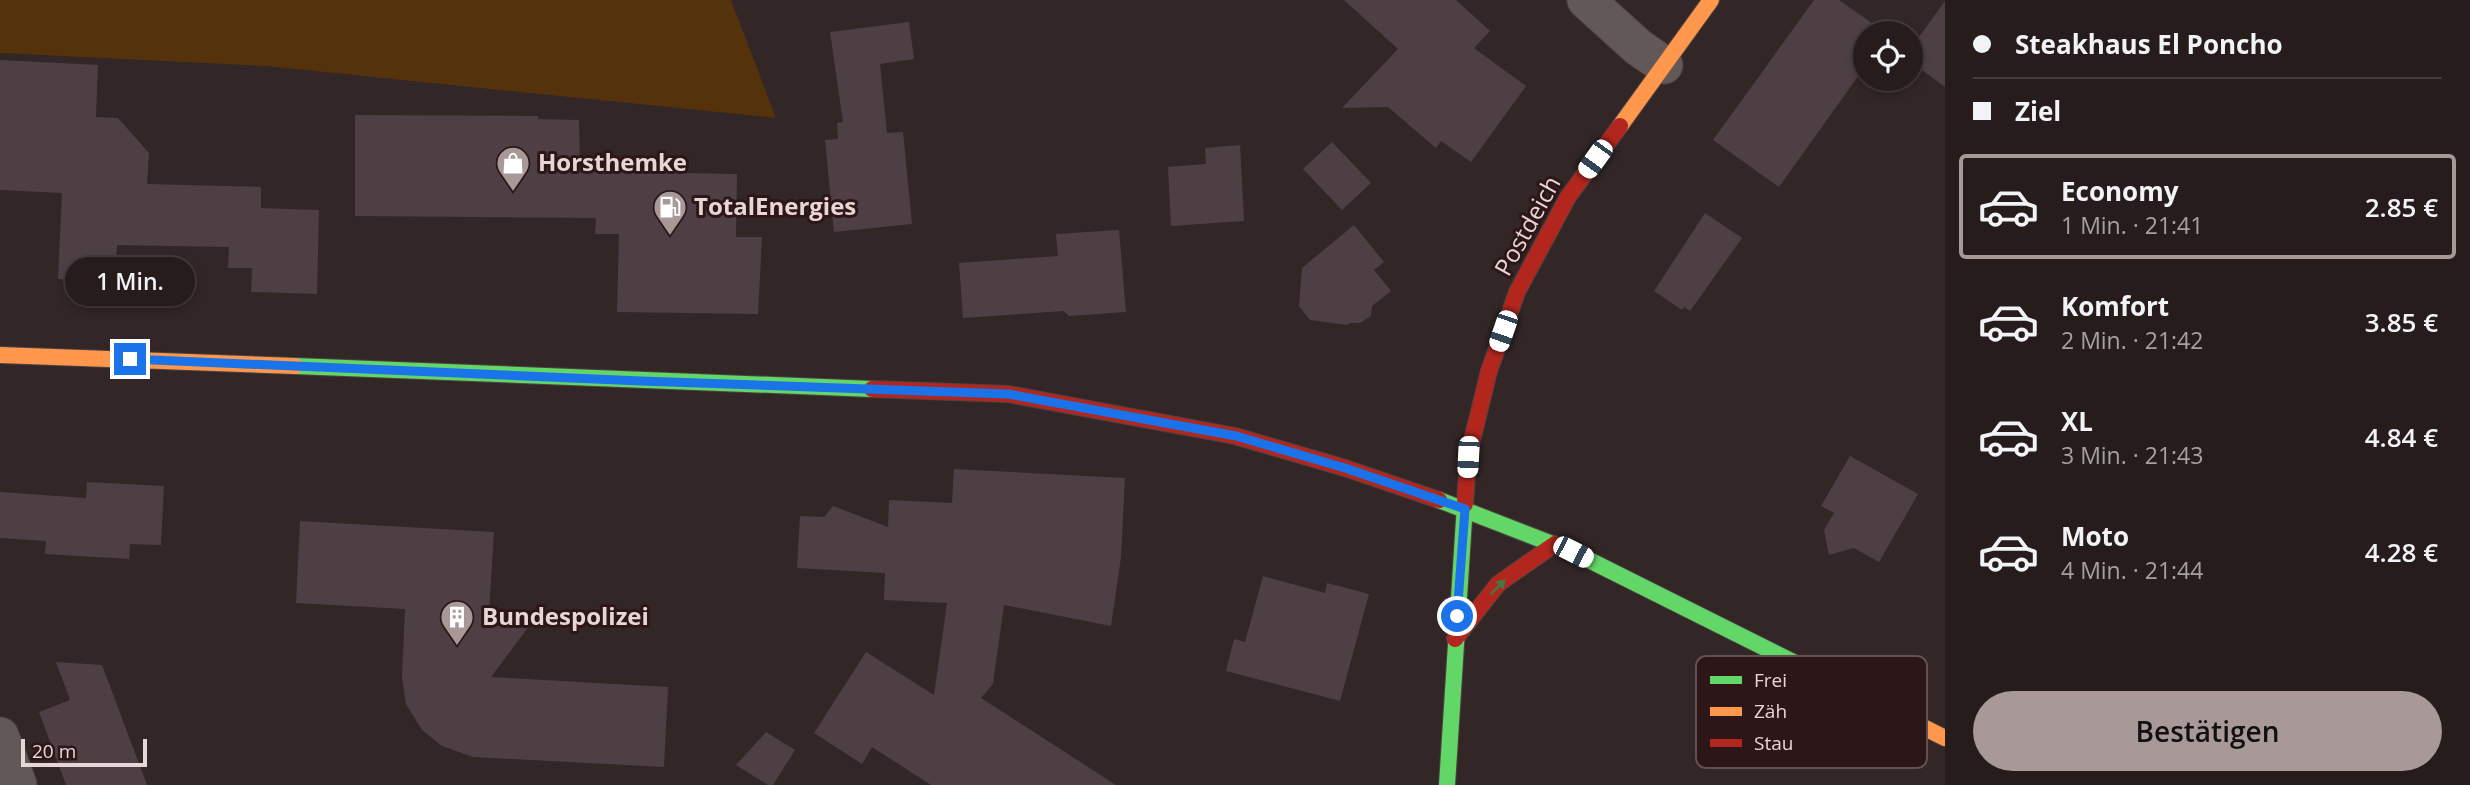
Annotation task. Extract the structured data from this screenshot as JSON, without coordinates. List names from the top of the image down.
{
  "streets": {
    "main road": ["Postdeich"]
  },
  "places": {
    "shop": ["Horsthemke"],
    "fuel station": ["TotalEnergies"],
    "building": ["Bundespolizei"]
  },
  "legend": ["Frei", "Zäh", "Stau"],
  "scale_bar": "20 m",
  "page": {
    "banner": ["Steakhaus El Poncho", "Ziel"],
    "list": [
      {
        "name": "Economy",
        "note": "1 Min. · 21:41",
        "value": "2.85 €"
      },
      {
        "name": "Komfort",
        "note": "2 Min. · 21:42",
        "value": "3.85 €"
      },
      {
        "name": "XL",
        "note": "3 Min. · 21:43",
        "value": "4.84 €"
      },
      {
        "name": "Moto",
        "note": "4 Min. · 21:44",
        "value": "4.28 €"
      }
    ],
    "bubble": "1 Min.",
    "buttons": "Bestätigen",
    "scale": "20 m"
  }
}
